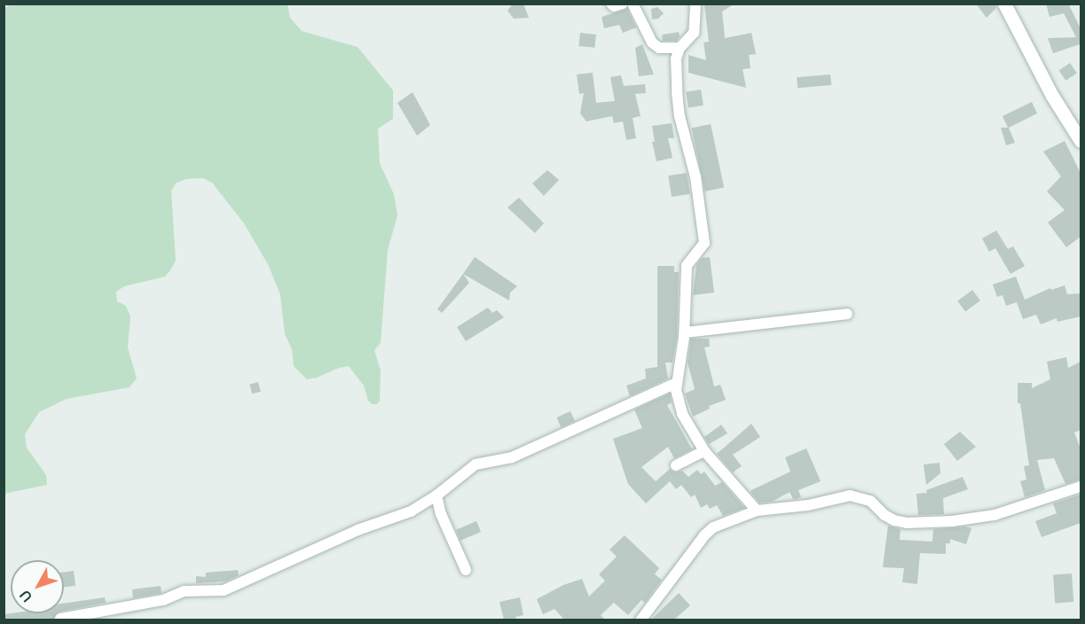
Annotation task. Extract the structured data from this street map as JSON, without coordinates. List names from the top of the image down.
{
  "north": "bottom left"
}
